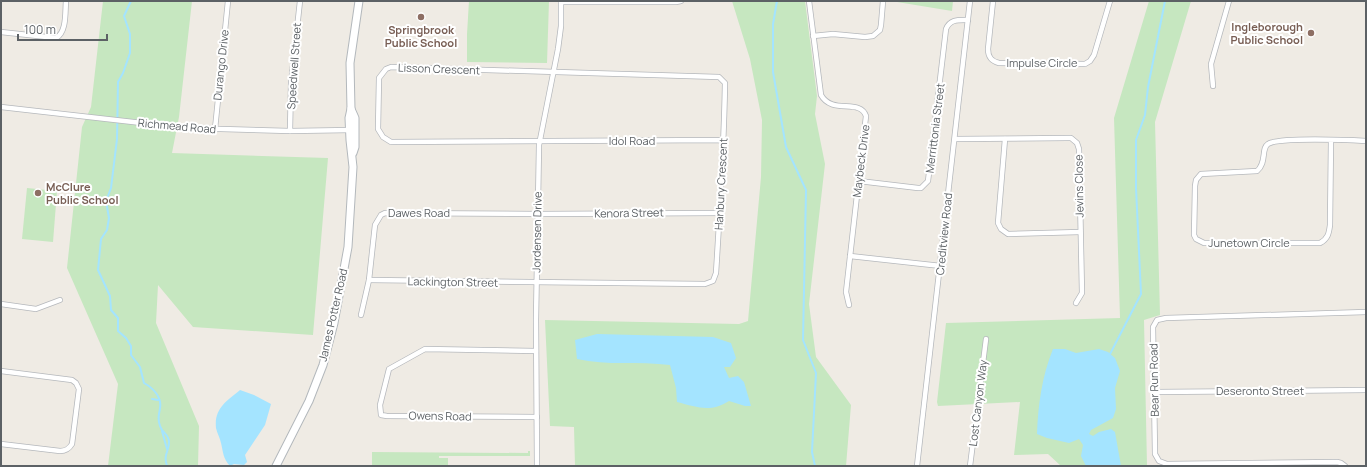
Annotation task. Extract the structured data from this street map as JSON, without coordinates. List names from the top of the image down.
{
  "streets": {
    "main road": ["James Potter Road"],
    "street": [
      "Impulse Circle",
      "Durango Drive",
      "Speedwell Street",
      "Lisson Crescent",
      "Richmead Road",
      "Merrittonia Street",
      "Idol Road",
      "Maybeck Drive",
      "Hanbury Crescent",
      "Jevins Close",
      "Dawes Road",
      "Kenora Street",
      "Jordensen Drive",
      "Creditview Road",
      "Junetown Circle",
      "Lackington Street",
      "Bear Run Road",
      "Deseronto Street",
      "Lost Canyon Way",
      "Owens Road"
    ]
  },
  "crossings": [
    ["Durango Drive", "Richmead Road"],
    ["Speedwell Street", "Richmead Road"],
    ["Lisson Crescent", "Idol Road"],
    ["Lisson Crescent", "Hanbury Crescent"],
    ["Lisson Crescent", "Jordensen Drive"],
    ["Richmead Road", "James Potter Road"],
    ["Merrittonia Street", "Maybeck Drive"],
    ["Merrittonia Street", "Creditview Road"],
    ["Idol Road", "Hanbury Crescent"],
    ["Idol Road", "Jordensen Drive"],
    ["Hanbury Crescent", "Kenora Street"],
    ["Hanbury Crescent", "Jordensen Drive"],
    ["Hanbury Crescent", "Lackington Street"],
    ["Jevins Close", "Creditview Road"],
    ["Dawes Road", "Kenora Street"],
    ["Dawes Road", "Jordensen Drive"],
    ["Dawes Road", "Lackington Street"],
    ["Kenora Street", "Jordensen Drive"],
    ["Jordensen Drive", "Lackington Street"],
    ["Jordensen Drive", "Owens Road"],
    ["Bear Run Road", "Deseronto Street"]
  ],
  "places": ["Springbrook Public School", "Ingleborough Public School", "McClure Public School"],
  "scale_bar": "100 m"
}
